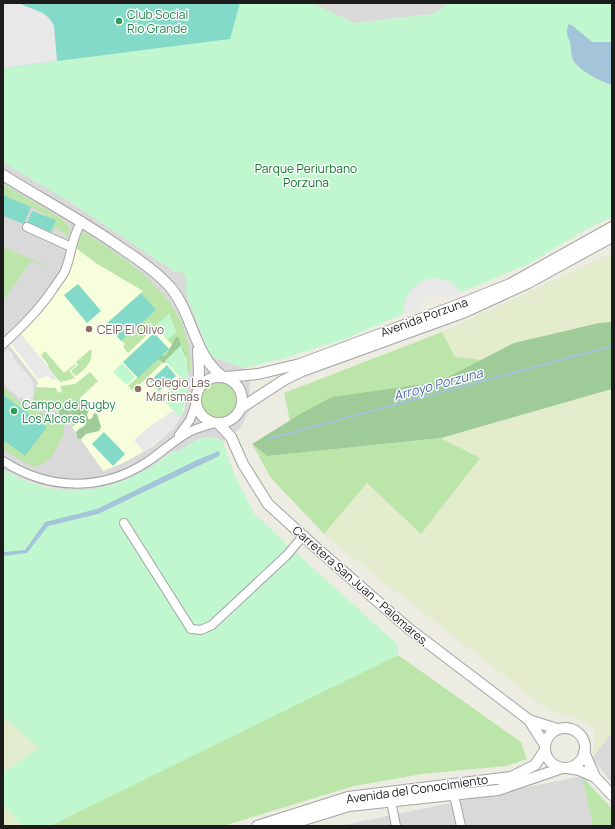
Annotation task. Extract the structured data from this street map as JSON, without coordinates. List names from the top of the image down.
{
  "streets": {
    "street": ["Avenida Porzuna", "Carretera San Juan - Palomares,", "Avenida del Conocimiento"]
  },
  "crossings": [
    ["Carretera San Juan - Palomares,", "Avenida del Conocimiento"]
  ],
  "water": ["Arroyo Porzuna"],
  "parks": ["Parque Periurbano Porzuna"],
  "places": [
    "Club Social Rio Grande",
    "CEIP El Olivo",
    "Colegio Las Marismas",
    "Campo de Rugby Los Alcores"
  ]
}
